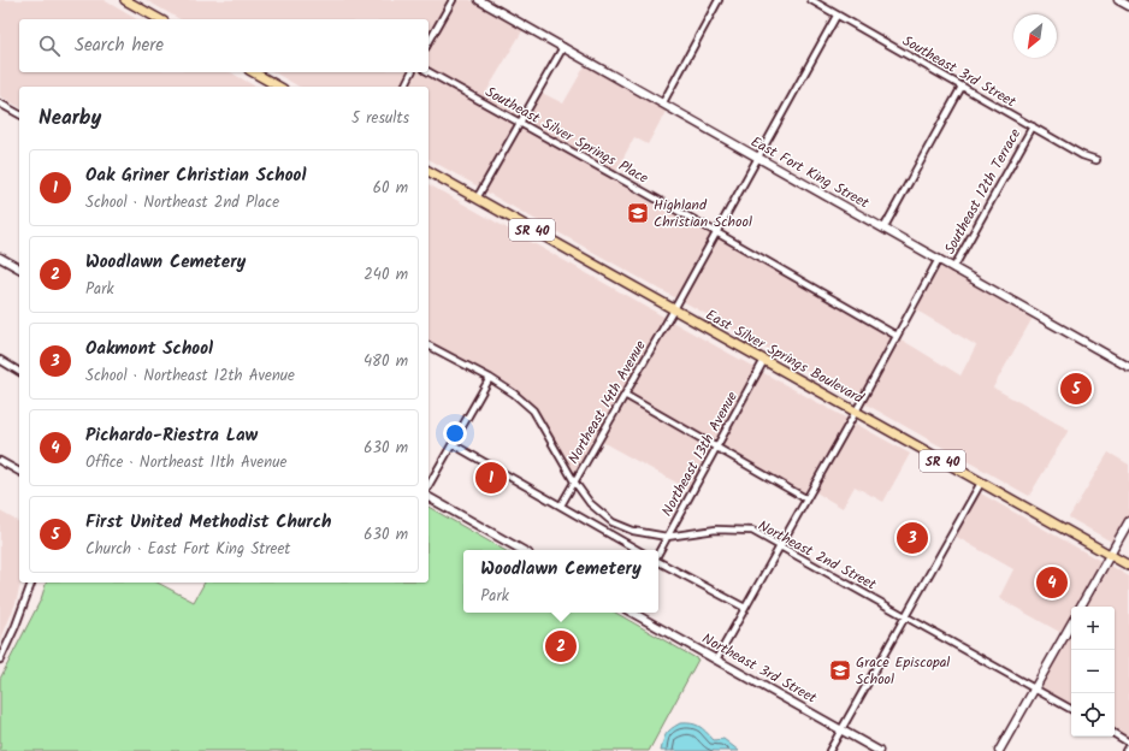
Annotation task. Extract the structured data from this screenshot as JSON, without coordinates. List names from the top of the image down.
{
  "streets": {
    "main road": ["SR 40", "East Silver Springs Boulevard"],
    "street": [
      "Southeast 3rd Street",
      "Southeast Silver Springs Place",
      "East Fort King Street",
      "Southeast 12th Terrace",
      "Northeast 14th Avenue",
      "Northeast 13th Avenue",
      "Northeast 2nd Street",
      "Northeast 3rd Street"
    ]
  },
  "crossings": [
    ["Southeast 3rd Street", "Southeast 12th Terrace"],
    ["Southeast 3rd Street", "Northeast 14th Avenue"],
    ["Southeast Silver Springs Place", "Southeast 12th Terrace"],
    ["Southeast Silver Springs Place", "Northeast 14th Avenue"],
    ["East Fort King Street", "Southeast 12th Terrace"],
    ["East Fort King Street", "Northeast 14th Avenue"],
    ["Southeast 12th Terrace", "East Silver Springs Boulevard"],
    ["Southeast 12th Terrace", "Northeast 2nd Street"],
    ["Southeast 12th Terrace", "Northeast 3rd Street"],
    ["East Silver Springs Boulevard", "Northeast 14th Avenue"],
    ["East Silver Springs Boulevard", "Northeast 13th Avenue"],
    ["Northeast 14th Avenue", "Northeast 2nd Street"],
    ["Northeast 13th Avenue", "Northeast 2nd Street"]
  ],
  "places": {
    "school or university": ["Highland Christian School", "Grace Episcopal School"]
  },
  "north": "bottom left",
  "page": {
    "search": "Search here",
    "heading": ["Nearby", "5 results"],
    "list": [
      {
        "mark": "1",
        "name": "Oak Griner Christian School",
        "note": "School · Northeast 2nd Place",
        "value": "60 m"
      },
      {
        "mark": "2",
        "name": "Woodlawn Cemetery",
        "note": "Park",
        "value": "240 m"
      },
      {
        "mark": "3",
        "name": "Oakmont School",
        "note": "School · Northeast 12th Avenue",
        "value": "480 m"
      },
      {
        "mark": "4",
        "name": "Pichardo-Riestra Law",
        "note": "Office · Northeast 11th Avenue",
        "value": "630 m"
      },
      {
        "mark": "5",
        "name": "First United Methodist Church",
        "note": "Church · East Fort King Street",
        "value": "630 m"
      }
    ],
    "pins": [
      "5",
      "1",
      "3",
      "4",
      "2"
    ],
    "popup": ["Woodlawn Cemetery", "Park"],
    "map_buttons": ["+", "−"]
  }
}
